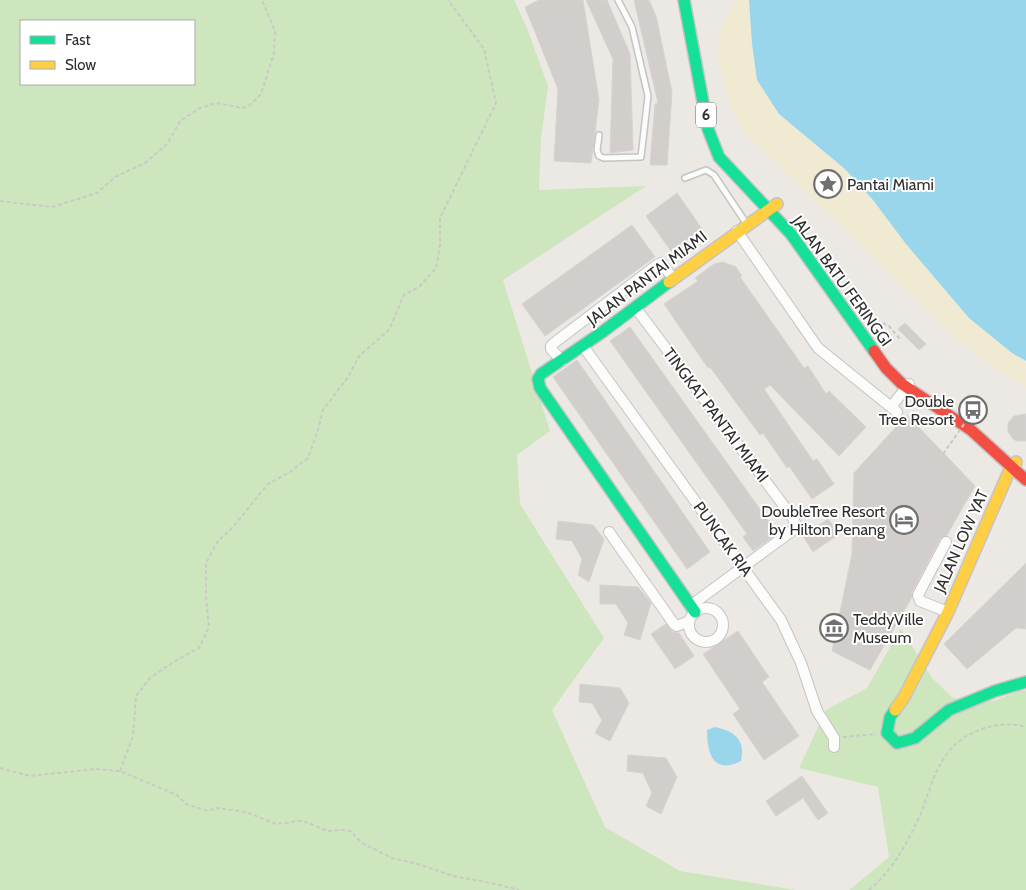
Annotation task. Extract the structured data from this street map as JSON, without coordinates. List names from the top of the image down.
{
  "streets": {
    "main road": [
      "6",
      "JALAN PANTAI MIAMI",
      "JALAN BATU FERINGGI",
      "JALAN LOW YAT"
    ],
    "street": ["TINGKAT PANTAI MIAMI", "PUNCAK RIA"]
  },
  "crossings": [
    ["JALAN PANTAI MIAMI", "JALAN BATU FERINGGI"],
    ["JALAN PANTAI MIAMI", "TINGKAT PANTAI MIAMI"],
    ["JALAN PANTAI MIAMI", "PUNCAK RIA"],
    ["JALAN BATU FERINGGI", "JALAN LOW YAT"],
    ["TINGKAT PANTAI MIAMI", "PUNCAK RIA"]
  ],
  "places": {
    "place": ["Pantai Miami"],
    "bus stop": ["Double Tree Resort"],
    "hotel": ["DoubleTree Resort by Hilton Penang"],
    "museum": ["TeddyVille Museum"]
  },
  "legend": ["Fast", "Slow"]
}
